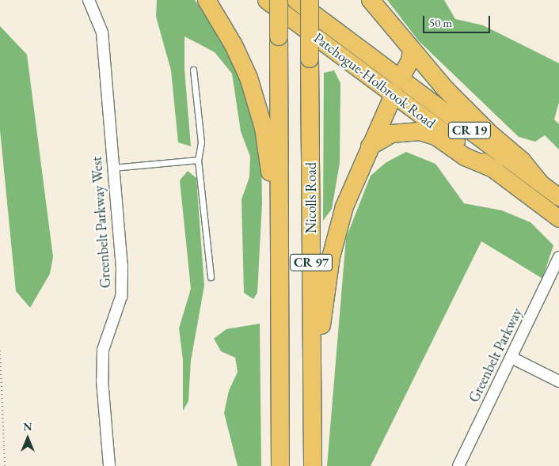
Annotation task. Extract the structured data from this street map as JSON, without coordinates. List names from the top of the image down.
{
  "streets": {
    "highway": ["Nicolls Road", "CR 97"],
    "main road": ["Patchogue-Holbrook Road", "CR 19"],
    "street": ["Greenbelt Parkway West", "Greenbelt Parkway"]
  },
  "scale_bar": "50 m",
  "north": "top"
}
